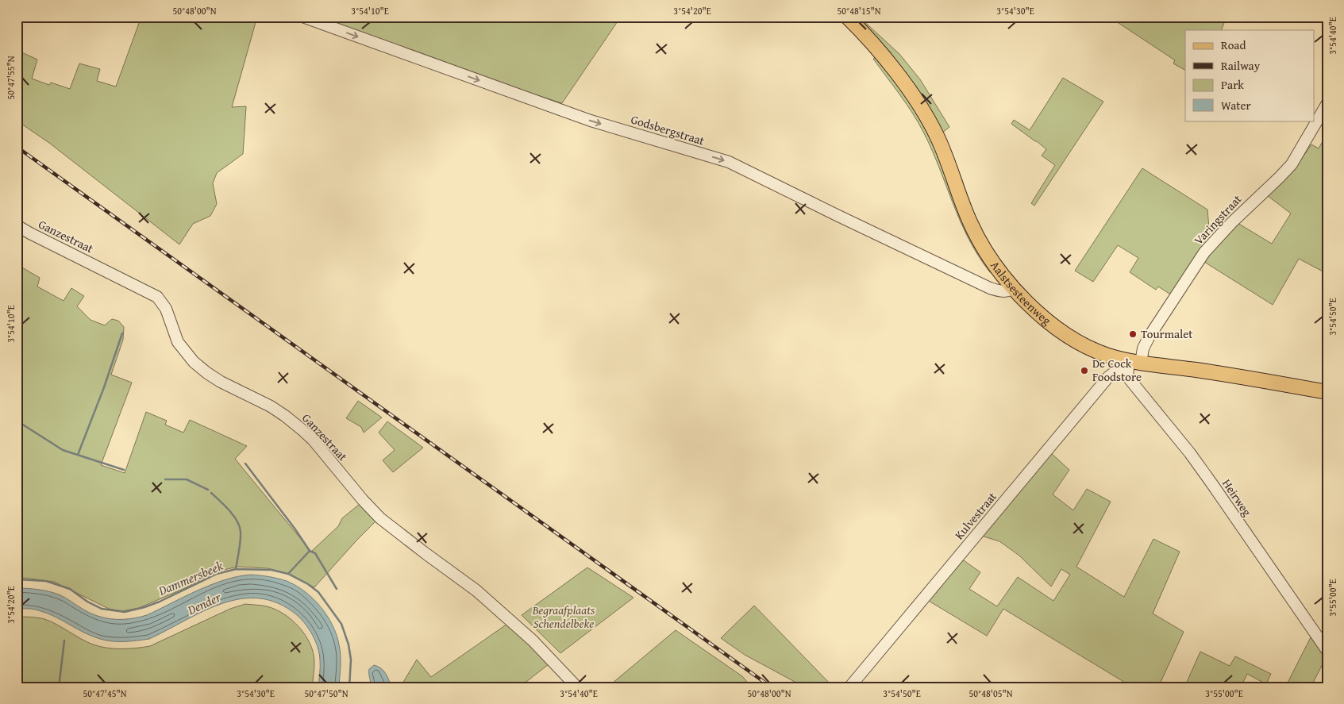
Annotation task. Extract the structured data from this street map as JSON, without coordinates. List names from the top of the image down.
{
  "streets": {
    "main road": ["Aalstsesteenweg"],
    "street": [
      "Godsbergstraat",
      "Varingstraat",
      "Ganzestraat",
      "Heirweg",
      "Kulvestraat"
    ]
  },
  "crossings": [
    ["Godsbergstraat", "Aalstsesteenweg"],
    ["Varingstraat", "Aalstsesteenweg"],
    ["Varingstraat", "Heirweg"],
    ["Varingstraat", "Kulvestraat"],
    ["Aalstsesteenweg", "Heirweg"],
    ["Aalstsesteenweg", "Kulvestraat"],
    ["Heirweg", "Kulvestraat"]
  ],
  "one_way": ["Godsbergstraat"],
  "water": ["Dammersbeek", "Dender"],
  "parks": ["Begraafplaats Schendelbeke"],
  "places": ["Tourmalet", "De Cock Foodstore"],
  "legend": [
    "Road",
    "Railway",
    "Park",
    "Water"
  ],
  "coordinates": [
    "50°48'00\"N",
    "3°54'10\"E",
    "3°54'20\"E",
    "50°48'15\"N",
    "3°54'30\"E",
    "3°54'40\"E",
    "50°47'55\"N",
    "3°54'50\"E",
    "3°55'00\"E",
    "50°47'45\"N",
    "50°47'50\"N",
    "50°48'05\"N"
  ]
}
